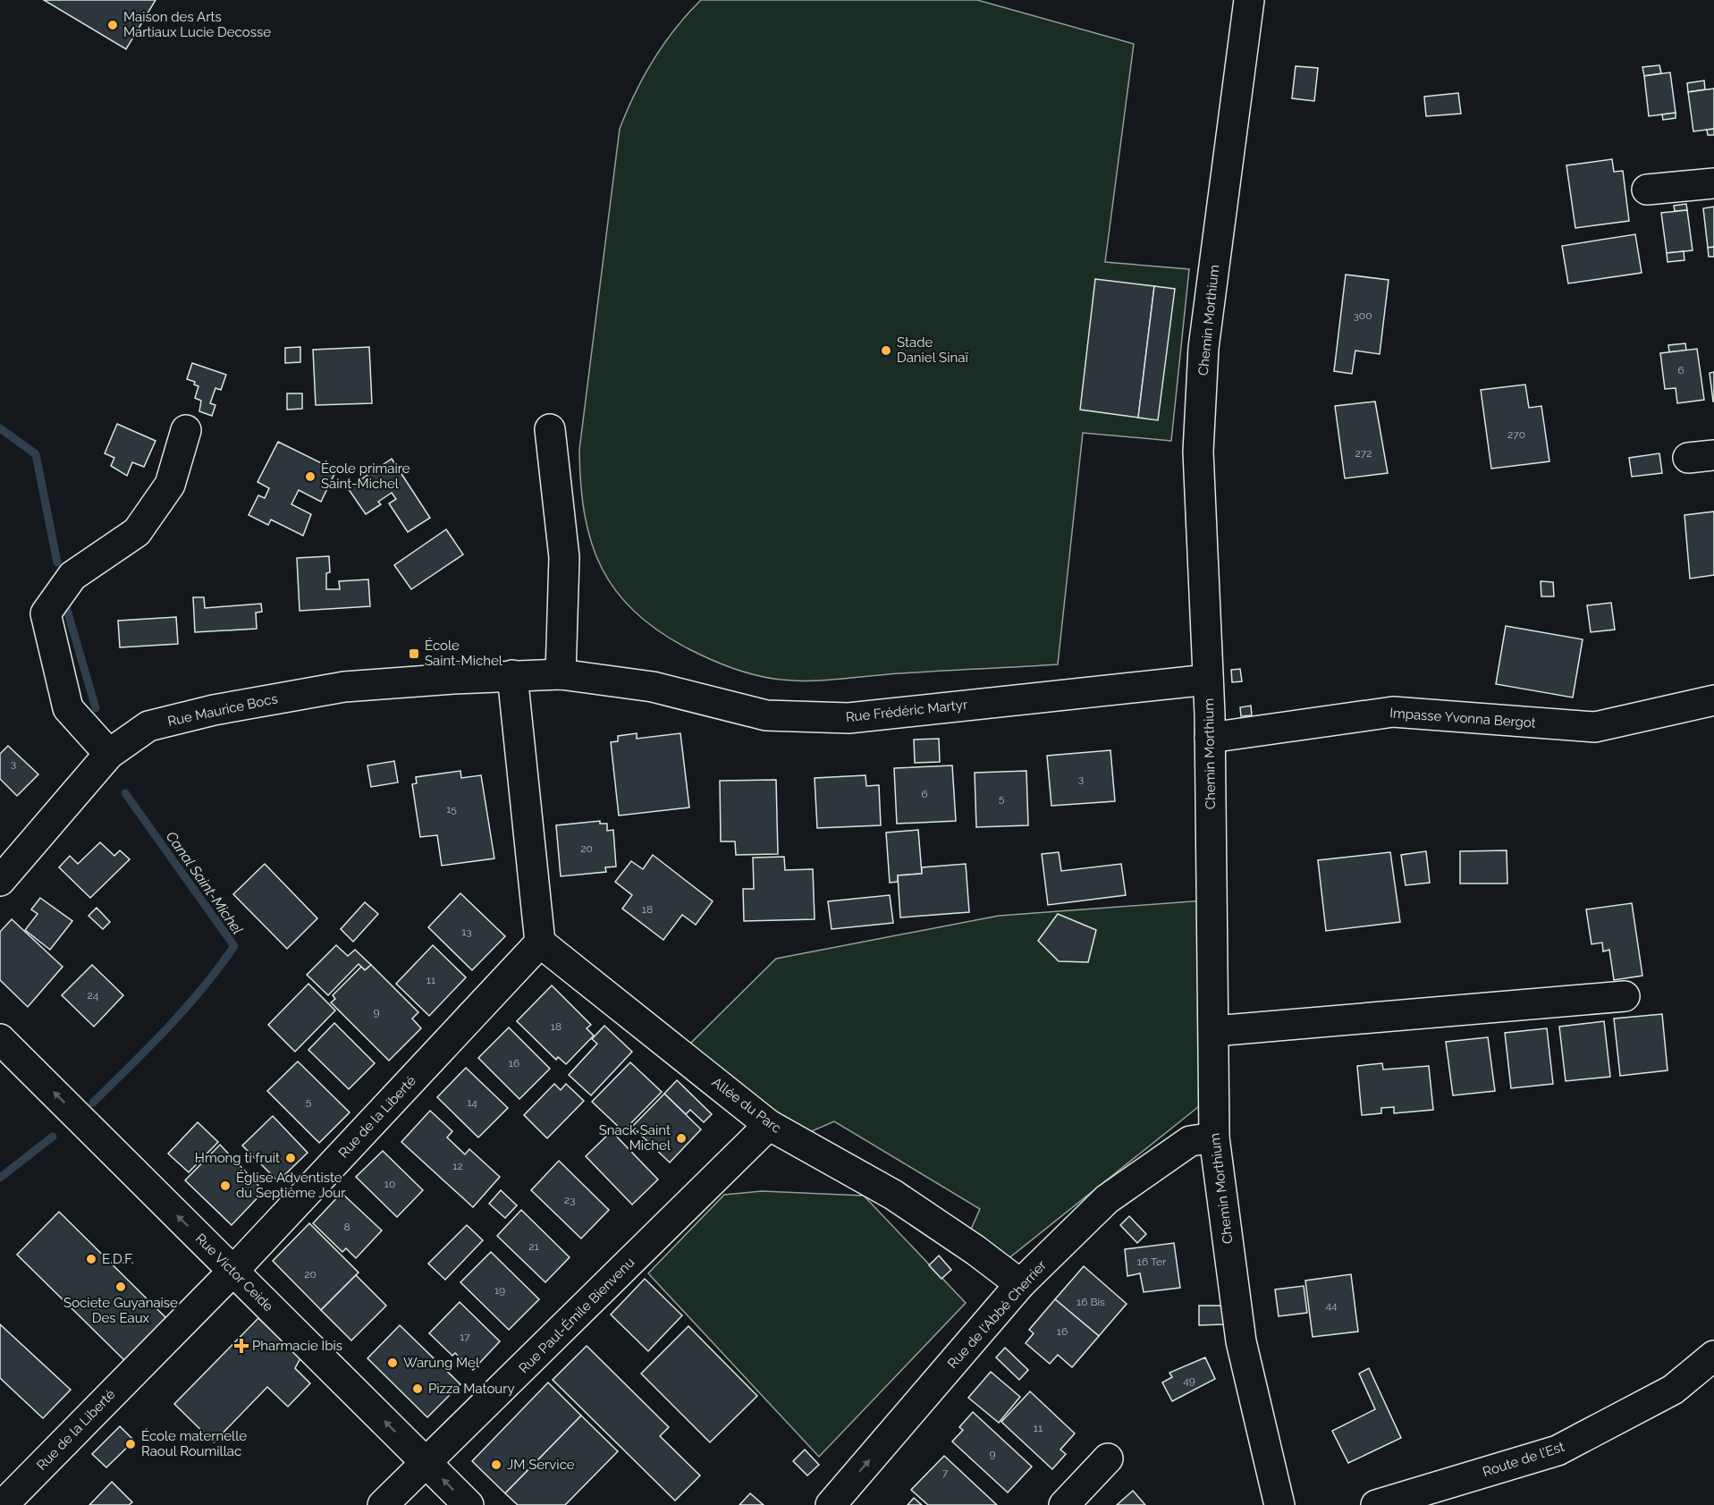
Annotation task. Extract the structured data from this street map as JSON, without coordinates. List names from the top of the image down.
{
  "streets": {
    "street": [
      "Chemin Morthium",
      "Rue Maurice Bocs",
      "Rue Frédéric Martyr",
      "Impasse Yvonna Bergot",
      "Allée du Parc",
      "Rue de la Liberté",
      "Rue Victor Ceide",
      "Rue de l'Abbé Cherrier",
      "Rue Paul-Émile Bienvenu",
      "Route de l'Est"
    ]
  },
  "crossings": [
    ["Chemin Morthium", "Rue Frédéric Martyr"],
    ["Chemin Morthium", "Impasse Yvonna Bergot"],
    ["Chemin Morthium", "Rue de l'Abbé Cherrier"],
    ["Rue Maurice Bocs", "Rue Frédéric Martyr"],
    ["Allée du Parc", "Rue de la Liberté"],
    ["Allée du Parc", "Rue de l'Abbé Cherrier"],
    ["Allée du Parc", "Rue Paul-Émile Bienvenu"],
    ["Rue de la Liberté", "Rue Victor Ceide"],
    ["Rue Victor Ceide", "Rue Paul-Émile Bienvenu"]
  ],
  "one_way": ["Rue Victor Ceide", "Rue de l'Abbé Cherrier"],
  "water": ["Canal Saint-Michel"],
  "places": {
    "other": [
      "Maison des Arts Martiaux Lucie Decosse",
      "Stade Daniel Sinaï",
      "École primaire Saint-Michel",
      "Snack Saint Michel",
      "Hmong ti fruit",
      "Église Adventiste du Septième Jour",
      "E.D.F.",
      "Societe Guyanaise Des Eaux",
      "Warung Mel",
      "Pizza Matoury",
      "École maternelle Raoul Roumillac",
      "JM Service"
    ],
    "transit": ["École Saint-Michel"],
    "health": ["Pharmacie Ibis"]
  },
  "house_numbers": [
    "300",
    "6",
    "270",
    "272",
    "3",
    "3",
    "6",
    "5",
    "15",
    "20",
    "18",
    "13",
    "11",
    "24",
    "9",
    "18",
    "16",
    "5",
    "14",
    "12",
    "10",
    "23",
    "8",
    "21",
    "16 Ter",
    "20",
    "19",
    "16 Bis",
    "44",
    "16",
    "17",
    "49",
    "11",
    "9",
    "7"
  ]
}
